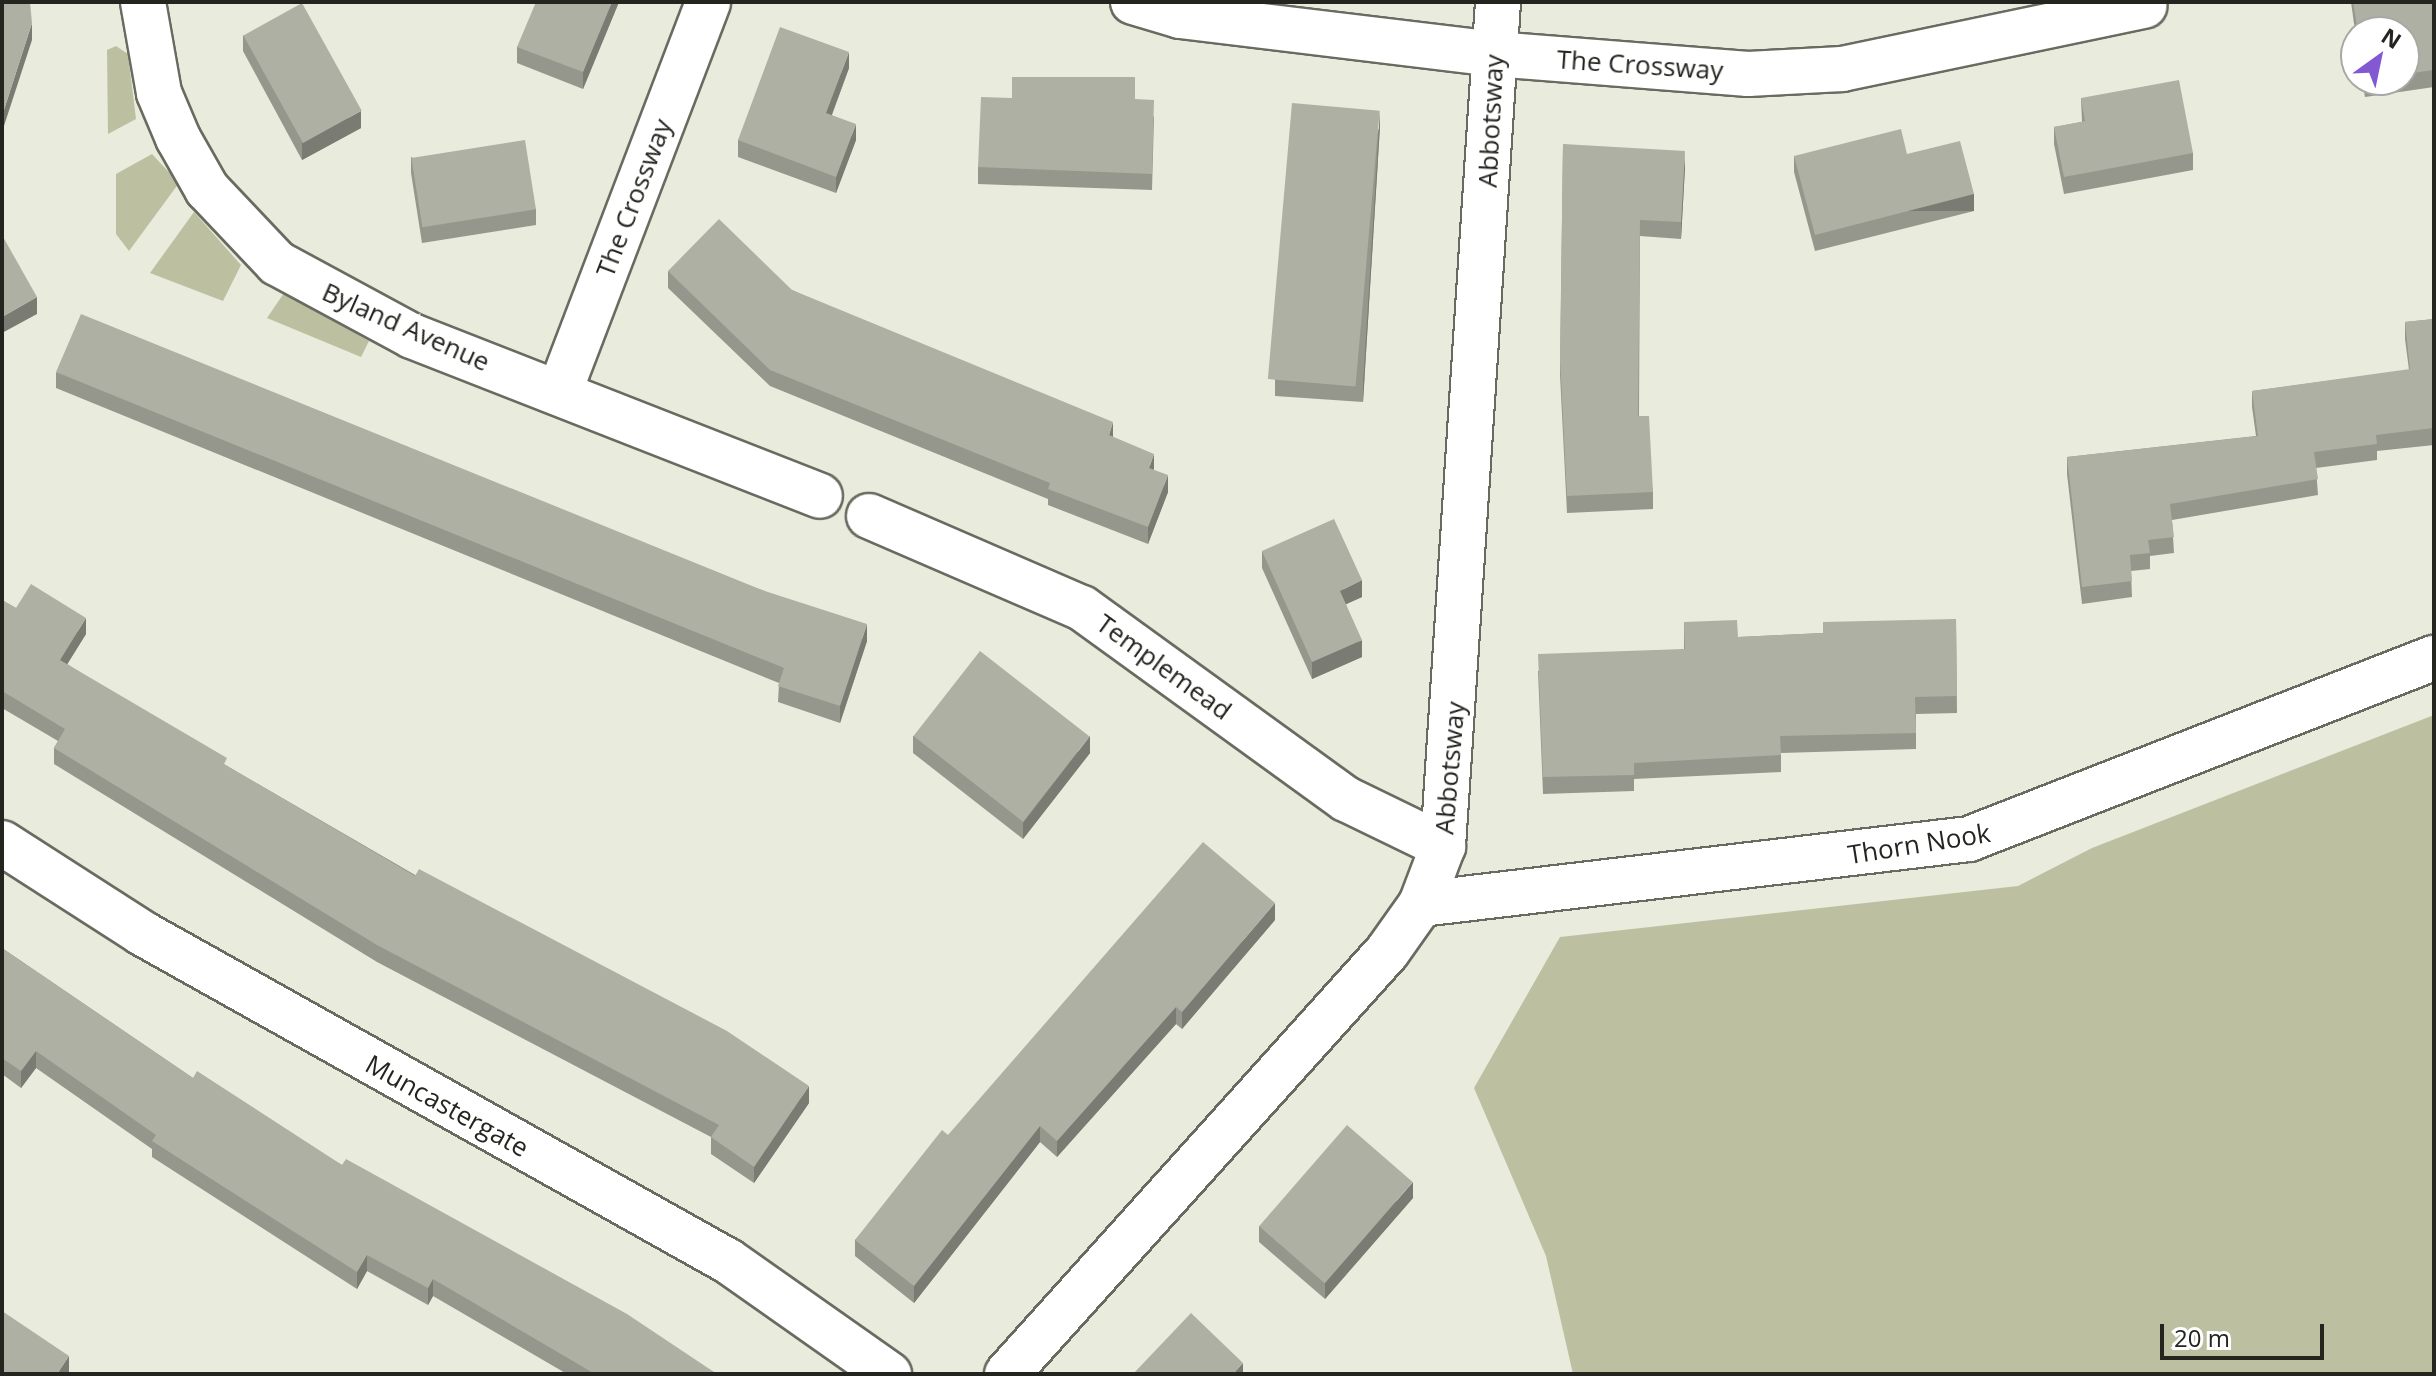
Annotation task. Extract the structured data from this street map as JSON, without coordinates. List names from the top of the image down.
{
  "streets": {
    "street": [
      "The Crossway",
      "Abbotsway",
      "Byland Avenue",
      "Templemead",
      "Thorn Nook",
      "Muncastergate"
    ]
  },
  "crossings": [
    ["The Crossway", "Abbotsway"],
    ["The Crossway", "Byland Avenue"],
    ["Abbotsway", "Templemead"],
    ["Abbotsway", "Thorn Nook"]
  ],
  "scale_bar": "20 m",
  "north": "top right"
}
